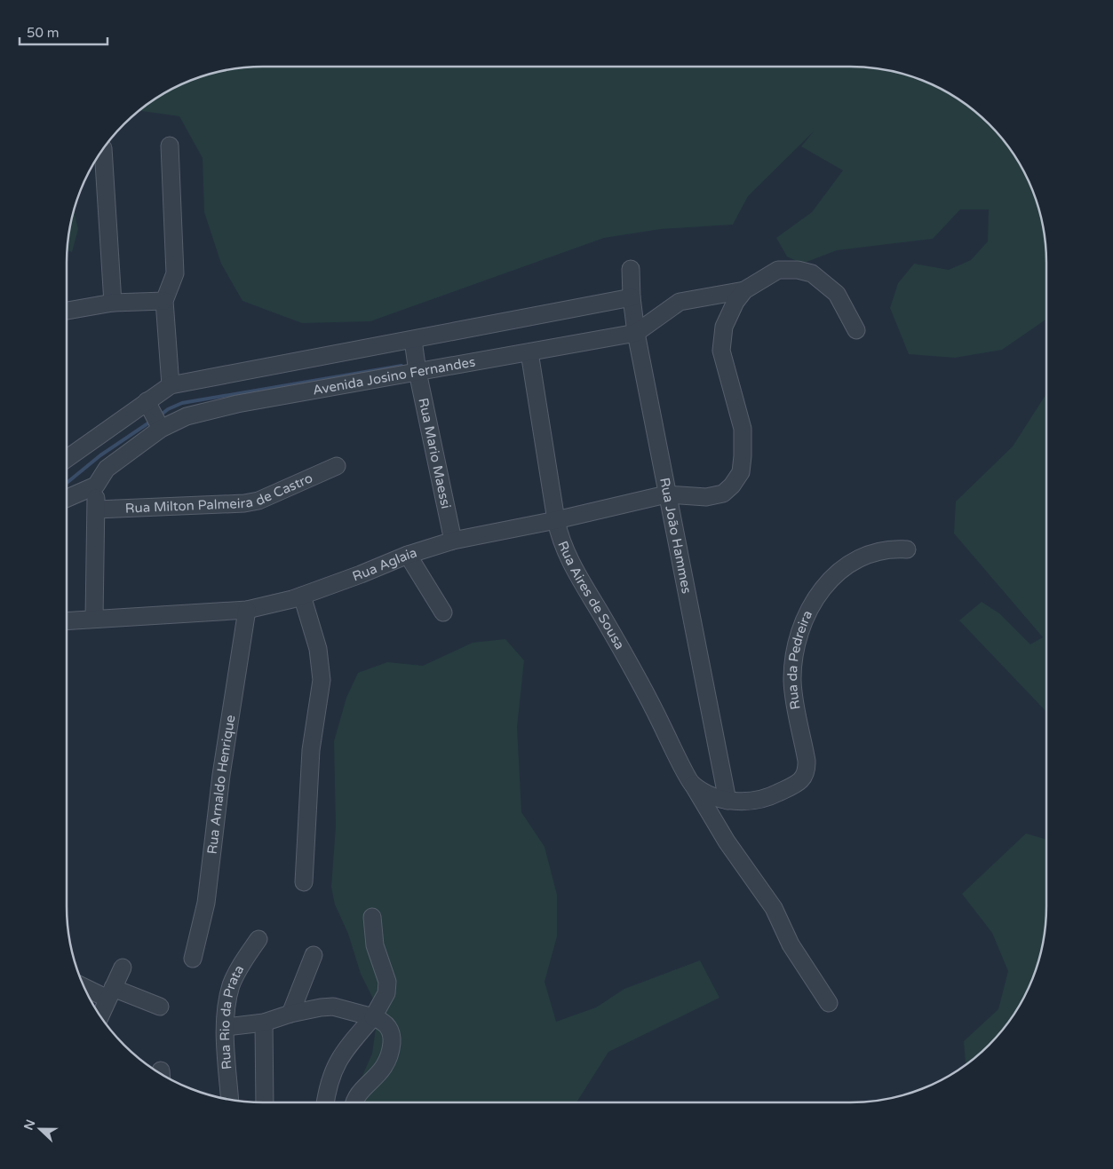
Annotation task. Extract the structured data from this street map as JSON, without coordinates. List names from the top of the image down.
{
  "streets": {
    "street": [
      "Avenida Josino Fernandes",
      "Rua Mario Maessi",
      "Rua Milton Palmeira de Castro",
      "Rua João Hammes",
      "Rua Aglaia",
      "Rua Aires de Sousa",
      "Rua da Pedreira",
      "Rua Arnaldo Henrique",
      "Rua Rio da Prata"
    ]
  },
  "crossings": [
    ["Avenida Josino Fernandes", "Rua Mario Maessi"],
    ["Avenida Josino Fernandes", "Rua João Hammes"],
    ["Avenida Josino Fernandes", "Rua Aglaia"],
    ["Avenida Josino Fernandes", "Rua Aires de Sousa"],
    ["Rua Mario Maessi", "Rua Aglaia"],
    ["Rua João Hammes", "Rua Aglaia"],
    ["Rua João Hammes", "Rua da Pedreira"],
    ["Rua Aglaia", "Rua Aires de Sousa"],
    ["Rua Aglaia", "Rua Arnaldo Henrique"]
  ],
  "scale_bar": "50 m",
  "north": "left"
}
